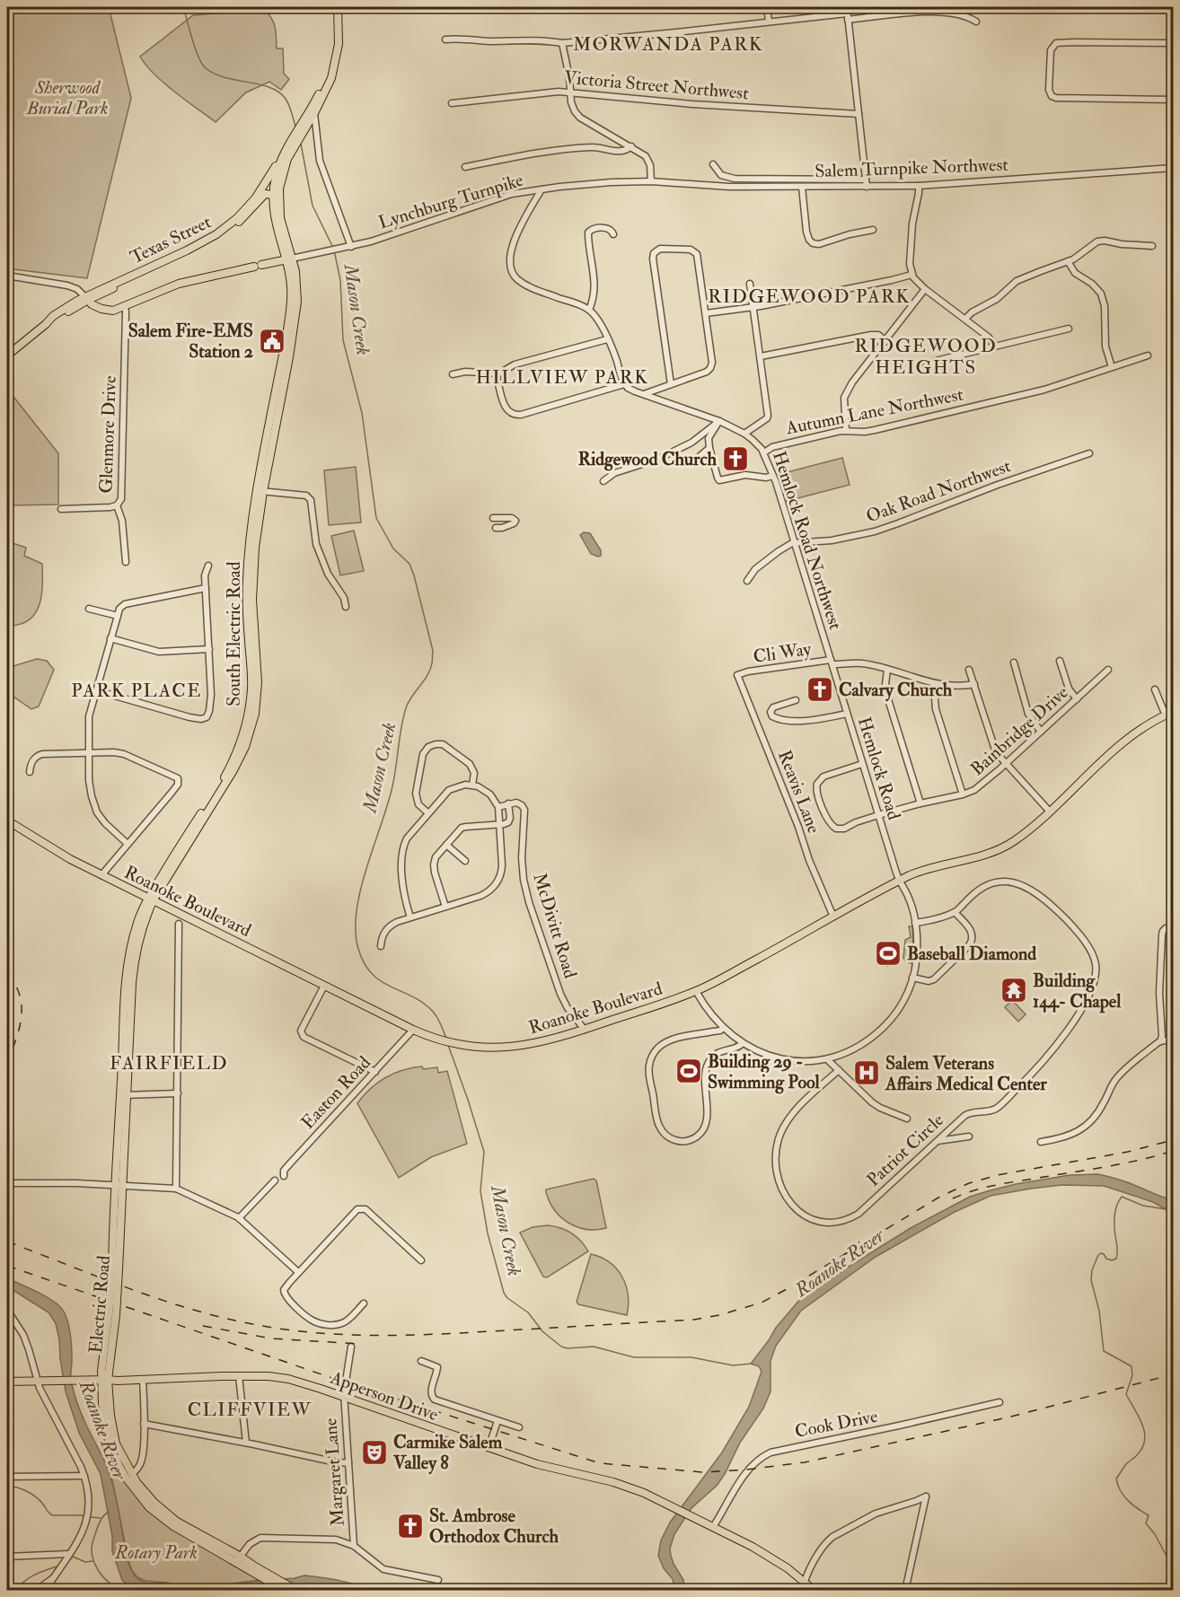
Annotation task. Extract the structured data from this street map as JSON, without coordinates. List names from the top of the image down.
{
  "streets": {
    "main road": [
      "Lynchburg Turnpike",
      "Texas Street",
      "South Electric Road",
      "Roanoke Boulevard",
      "Electric Road",
      "Apperson Drive"
    ],
    "street": [
      "Victoria Street Northwest",
      "Salem Turnpike Northwest",
      "Autumn Lane Northwest",
      "Glenmore Drive",
      "Oak Road Northwest",
      "Hemlock Road Northwest",
      "Cli Way",
      "Bainbridge Drive",
      "Hemlock Road",
      "Reavis Lane",
      "McDivitt Road",
      "Easton Road",
      "Patriot Circle",
      "Cook Drive",
      "Margaret Lane"
    ]
  },
  "crossings": [
    ["Salem Turnpike Northwest", "Lynchburg Turnpike"],
    ["Lynchburg Turnpike", "Texas Street"],
    ["Lynchburg Turnpike", "Glenmore Drive"],
    ["Lynchburg Turnpike", "South Electric Road"],
    ["Texas Street", "South Electric Road"],
    ["Autumn Lane Northwest", "Hemlock Road Northwest"],
    ["Oak Road Northwest", "Hemlock Road Northwest"],
    ["Hemlock Road Northwest", "Cli Way"],
    ["Hemlock Road Northwest", "Hemlock Road"],
    ["South Electric Road", "Roanoke Boulevard"],
    ["South Electric Road", "Electric Road"],
    ["Cli Way", "Hemlock Road"],
    ["Cli Way", "Reavis Lane"],
    ["Bainbridge Drive", "Hemlock Road"],
    ["Hemlock Road", "Roanoke Boulevard"],
    ["Hemlock Road", "Patriot Circle"],
    ["Reavis Lane", "Roanoke Boulevard"],
    ["Roanoke Boulevard", "McDivitt Road"],
    ["Roanoke Boulevard", "Easton Road"],
    ["Electric Road", "Apperson Drive"],
    ["Apperson Drive", "Cook Drive"],
    ["Apperson Drive", "Margaret Lane"]
  ],
  "districts": [
    "MORWANDA PARK",
    "RIDGEWOOD PARK",
    "RIDGEWOOD HEIGHTS",
    "HILLVIEW PARK",
    "PARK PLACE",
    "FAIRFIELD",
    "CLIFFVIEW"
  ],
  "water": ["Mason Creek", "Roanoke River"],
  "parks": ["Sherwood Burial Park", "Rotary Park"],
  "places": {
    "public building": ["Salem Fire-EMS Station 2"],
    "church": ["Ridgewood Church", "Calvary Church", "St. Ambrose Orthodox Church"],
    "sports": ["Baseball Diamond", "Building 29 - Swimming Pool"],
    "temple": ["Building 144- Chapel"],
    "hospital": ["Salem Veterans Affairs Medical Center"],
    "theatre": ["Carmike Salem Valley 8"]
  }
}
